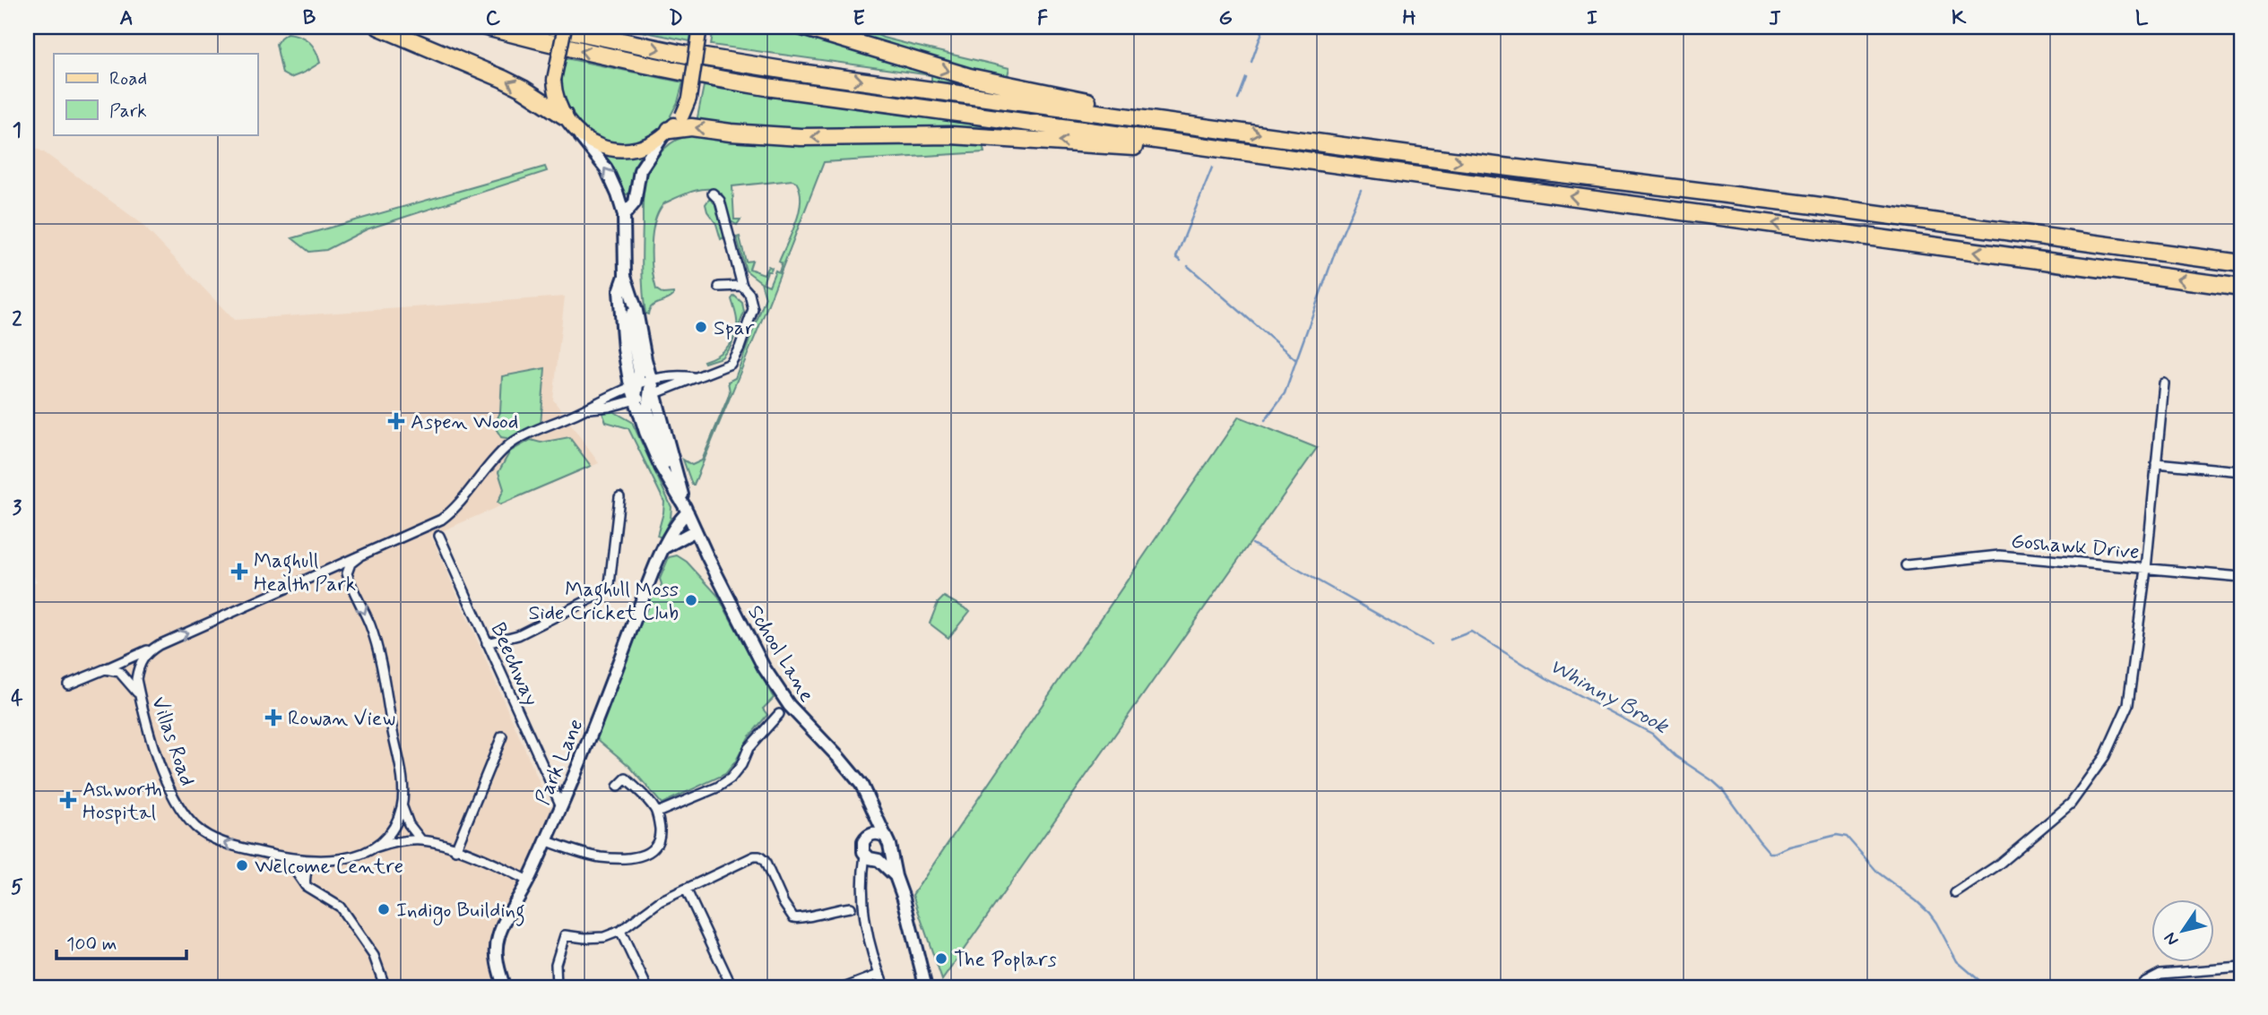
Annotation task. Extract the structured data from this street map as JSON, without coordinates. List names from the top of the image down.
{
  "streets": {
    "street": [
      "Goshawk Drive",
      "School Lane",
      "Beechway",
      "Villas Road",
      "Park Lane"
    ]
  },
  "crossings": [
    ["School Lane", "Villas Road"],
    ["School Lane", "Park Lane"],
    ["Beechway", "Park Lane"]
  ],
  "water": ["Whinny Brook"],
  "places": {
    "other": [
      "Spar",
      "Maghull Moss Side Cricket Club",
      "Welcome Centre",
      "Indigo Building",
      "The Poplars"
    ],
    "health": [
      "Aspen Wood",
      "Maghull Health Park",
      "Rowan View",
      "Ashworth Hospital"
    ]
  },
  "legend": ["Road", "Park"],
  "scale_bar": "100 m",
  "north": "bottom left",
  "grid": {
    "columns": [
      "A",
      "B",
      "C",
      "D",
      "E",
      "F",
      "G",
      "H",
      "I",
      "J",
      "K",
      "L"
    ],
    "rows": [
      "1",
      "2",
      "3",
      "4",
      "5"
    ]
  }
}
